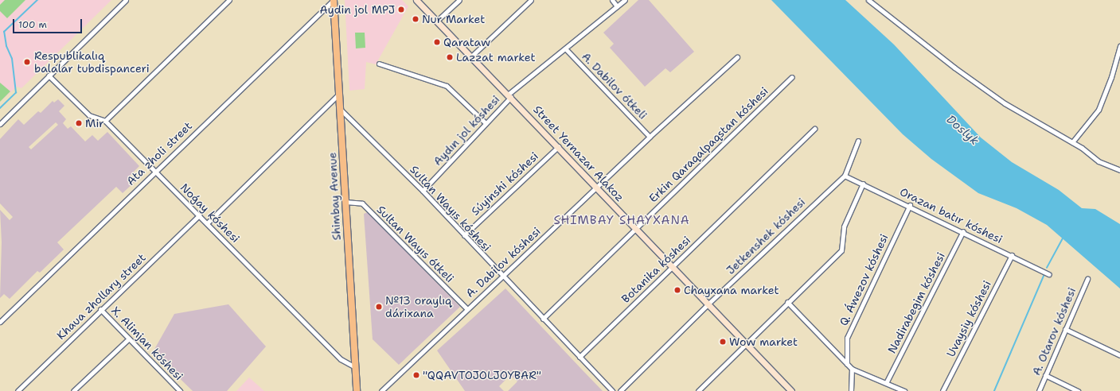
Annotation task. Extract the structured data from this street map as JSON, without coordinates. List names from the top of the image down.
{
  "streets": {
    "main road": ["Street Yernazar Alakoz", "Shimbay Avenue"],
    "street": [
      "A. Dabilov ótkeli",
      "Aydın jol kóshesi",
      "Erkin Qaraqalpaqstan kóshesi",
      "Ata zholi street",
      "Súyinshi kóshesi",
      "Sultan Wayıs kóshesi",
      "Noǵay kóshesi",
      "Orazan batır kóshesi",
      "Jetkenshek kóshesi",
      "Sultan Wayıs ótkeli",
      "A. Dabilov kóshesi",
      "Botanika kóshesi",
      "Q. Áwezov kóshesi",
      "Khaua zhollary street",
      "Nadirabegim kóshesi",
      "Uvaysiy kóshesi",
      "A. Otarov kóshesi",
      "X. Alimjan kóshesi"
    ]
  },
  "crossings": [
    ["A. Dabilov ótkeli", "Aydın jol kóshesi"],
    ["A. Dabilov ótkeli", "A. Dabilov kóshesi"],
    ["Aydın jol kóshesi", "Street Yernazar Alakoz"],
    ["Aydın jol kóshesi", "Sultan Wayıs kóshesi"],
    ["Erkin Qaraqalpaqstan kóshesi", "Street Yernazar Alakoz"],
    ["Erkin Qaraqalpaqstan kóshesi", "Sultan Wayıs kóshesi"],
    ["Ata zholi street", "Shimbay Avenue"],
    ["Ata zholi street", "Noǵay kóshesi"],
    ["Street Yernazar Alakoz", "Súyinshi kóshesi"],
    ["Street Yernazar Alakoz", "Jetkenshek kóshesi"],
    ["Street Yernazar Alakoz", "A. Dabilov kóshesi"],
    ["Street Yernazar Alakoz", "Botanika kóshesi"],
    ["Súyinshi kóshesi", "Sultan Wayıs kóshesi"],
    ["Shimbay Avenue", "Sultan Wayıs kóshesi"],
    ["Shimbay Avenue", "Noǵay kóshesi"],
    ["Shimbay Avenue", "Sultan Wayıs ótkeli"],
    ["Sultan Wayıs kóshesi", "A. Dabilov kóshesi"],
    ["Sultan Wayıs kóshesi", "Botanika kóshesi"],
    ["Noǵay kóshesi", "Khaua zhollary street"],
    ["Orazan batır kóshesi", "Jetkenshek kóshesi"],
    ["Orazan batır kóshesi", "Q. Áwezov kóshesi"],
    ["Orazan batır kóshesi", "Nadirabegim kóshesi"],
    ["Orazan batır kóshesi", "Uvaysiy kóshesi"],
    ["Sultan Wayıs ótkeli", "A. Dabilov kóshesi"],
    ["Khaua zhollary street", "X. Alimjan kóshesi"]
  ],
  "districts": ["SHIMBAY SHAYXANA"],
  "water": ["Doslyk"],
  "places": [
    "Aydin jol MPJ",
    "Nur Market",
    "Qarataw",
    "Lazzat market",
    "Respublikalıq balalar tubdispanceri",
    "Mir",
    "Chayxana market",
    "№13 oraylıq dárixana",
    "Wow market",
    "\"QQAVTOJOLJOYBAR\""
  ],
  "scale_bar": "100 m"
}
